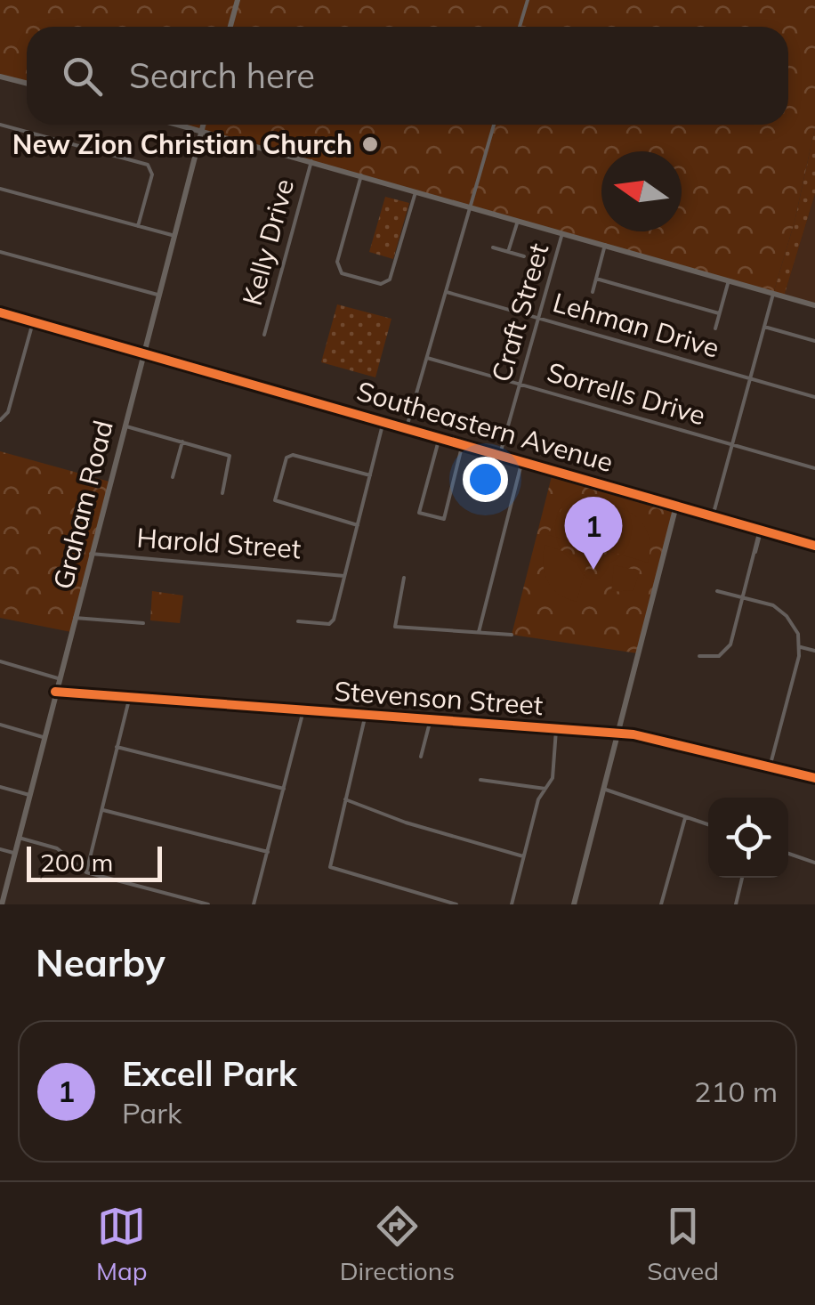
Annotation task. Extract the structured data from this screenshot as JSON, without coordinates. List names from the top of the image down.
{
  "streets": {
    "main road": ["Southeastern Avenue", "Graham Road"],
    "street": [
      "Kelly Drive",
      "Craft Street",
      "Lehman Drive",
      "Sorrells Drive",
      "Harold Street",
      "Stevenson Street"
    ]
  },
  "crossings": [
    ["Craft Street", "Lehman Drive"],
    ["Craft Street", "Sorrells Drive"],
    ["Craft Street", "Southeastern Avenue"],
    ["Southeastern Avenue", "Graham Road"],
    ["Graham Road", "Harold Street"],
    ["Graham Road", "Stevenson Street"]
  ],
  "places": ["New Zion Christian Church"],
  "scale_bar": "200 m",
  "north": "left",
  "page": {
    "search": "Search here",
    "pins": "1",
    "scale": "200 m",
    "heading": "Nearby",
    "list": [
      {
        "mark": "1",
        "name": "Excell Park",
        "note": "Park",
        "value": "210 m"
      }
    ],
    "nav": ["Map", "Directions", "Saved"]
  }
}
